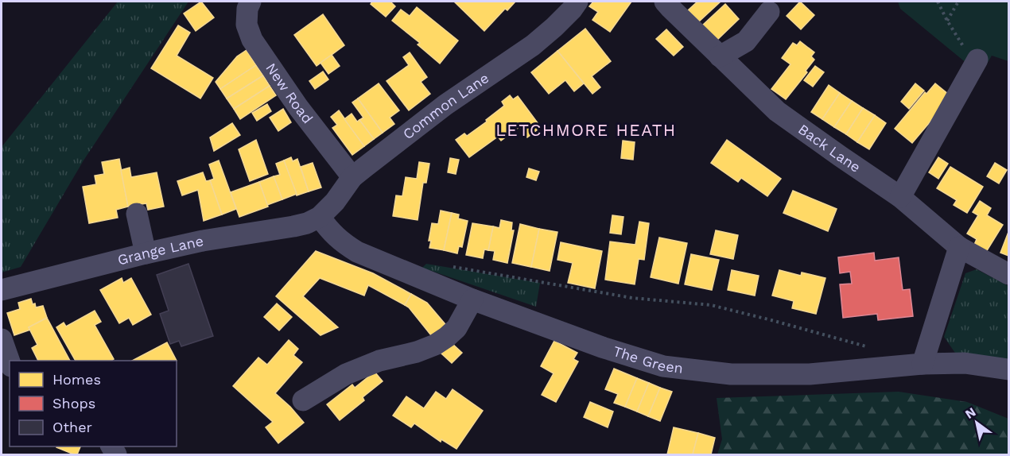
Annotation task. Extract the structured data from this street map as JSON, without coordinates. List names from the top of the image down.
{
  "streets": {
    "street": [
      "New Road",
      "Common Lane",
      "Back Lane",
      "Grange Lane",
      "The Green"
    ]
  },
  "crossings": [
    ["New Road", "Common Lane"],
    ["Common Lane", "Grange Lane"],
    ["Common Lane", "The Green"],
    ["Grange Lane", "The Green"]
  ],
  "districts": ["LETCHMORE HEATH"],
  "legend": ["Homes", "Shops", "Other"],
  "north": "top left"
}
